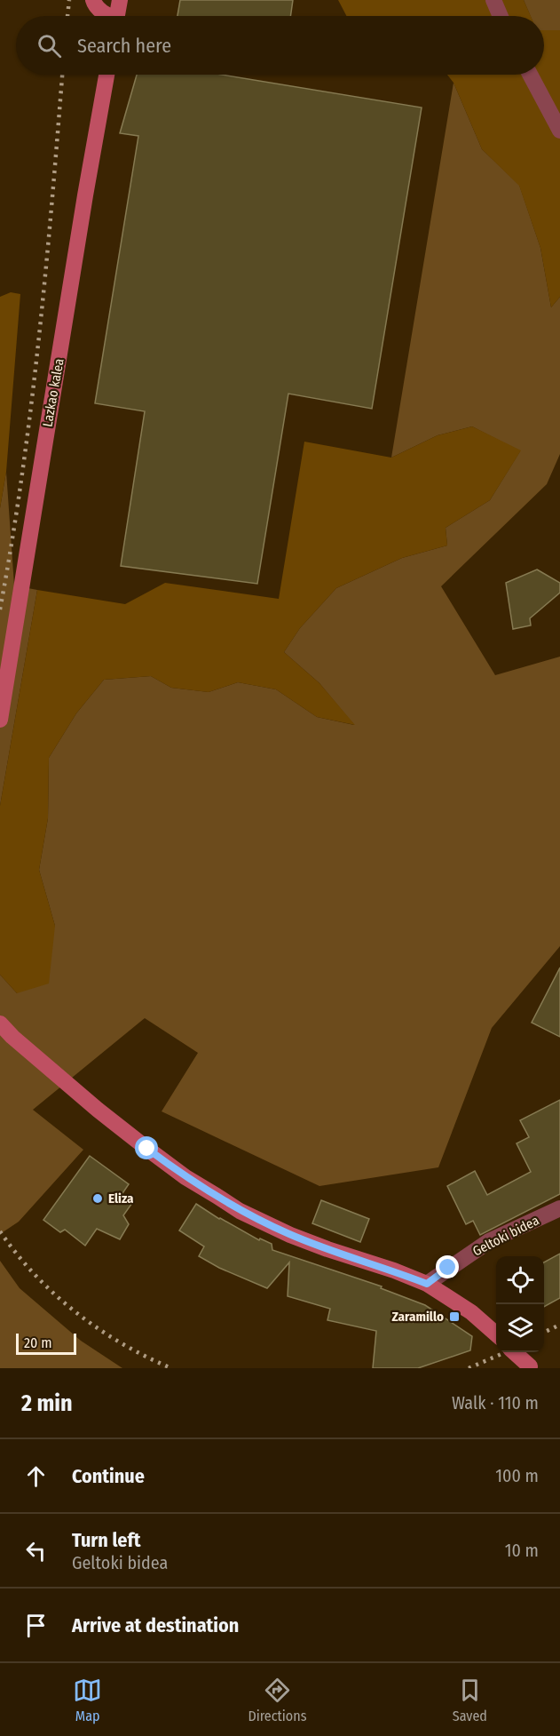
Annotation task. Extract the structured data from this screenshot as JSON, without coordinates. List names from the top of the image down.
{
  "streets": {
    "street": ["Lazkao kalea", "Geltoki bidea"]
  },
  "places": {
    "other": ["Eliza"],
    "transit": ["Zaramillo"]
  },
  "scale_bar": "20 m",
  "page": {
    "search": "Search here",
    "scale": "20 m",
    "heading": ["2 min", "Walk · 110 m"],
    "list": [
      ["Continue", "100 m"],
      ["Turn left", "Geltoki bidea", "10 m"],
      "Arrive at destination"
    ],
    "nav": ["Map", "Directions", "Saved"]
  }
}
